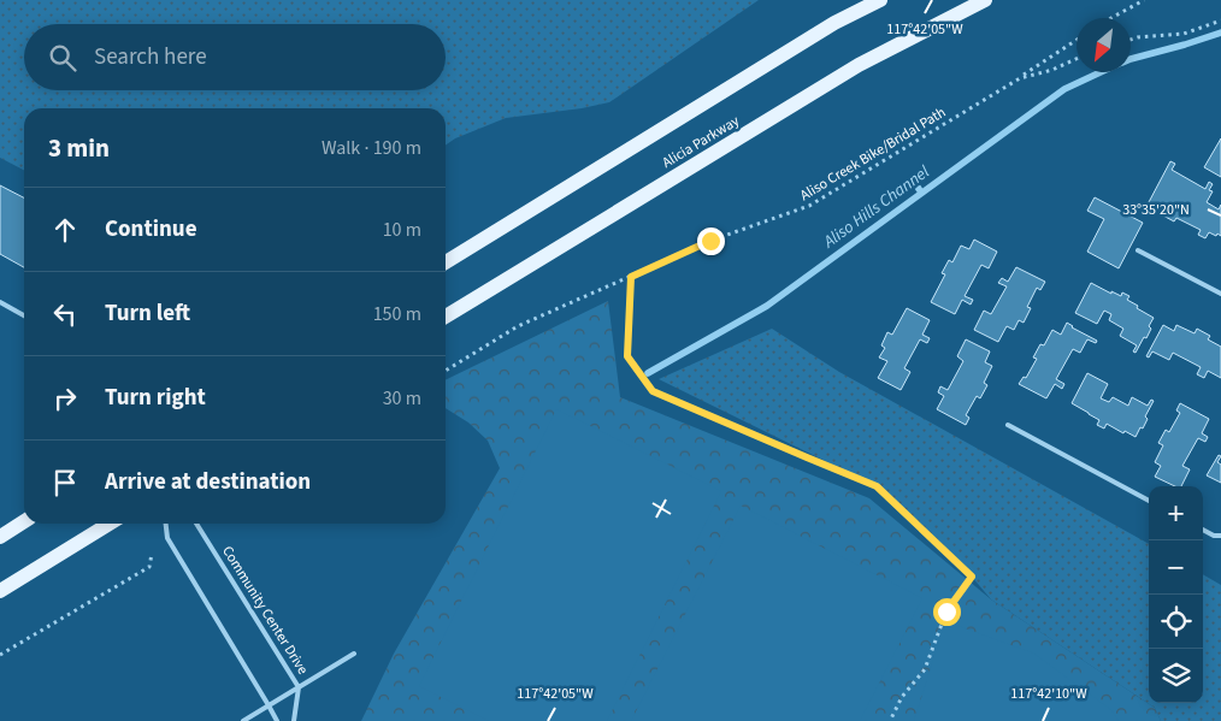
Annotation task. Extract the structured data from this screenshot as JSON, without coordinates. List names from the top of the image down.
{
  "streets": {
    "main road": ["Alicia Parkway"],
    "lane": ["Community Center Drive"],
    "path": ["Aliso Creek Bike/Bridal Path"]
  },
  "water": ["Aliso Hills Channel"],
  "north": "bottom left",
  "page": {
    "search": "Search here",
    "heading": ["3 min", "Walk · 190 m"],
    "list": [
      ["Continue", "10 m"],
      ["Turn left", "150 m"],
      ["Turn right", "30 m"],
      "Arrive at destination"
    ],
    "map_buttons": ["+", "−"]
  },
  "coordinates": ["117°42'05\"W", "33°35'20\"N", "117°42'10\"W"]
}
